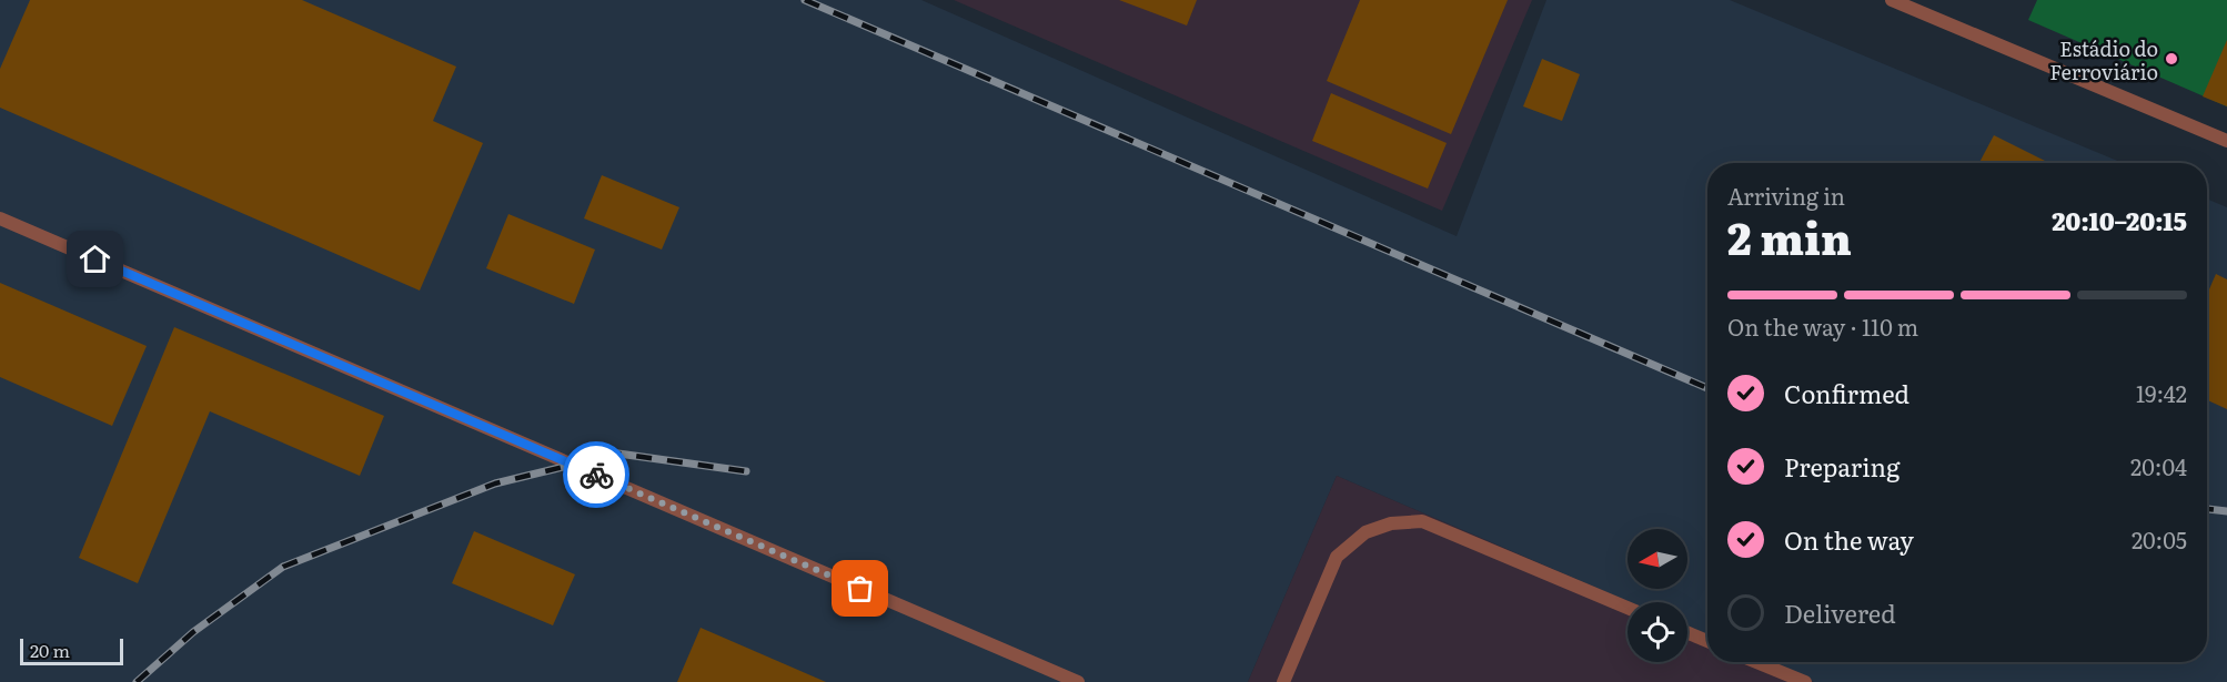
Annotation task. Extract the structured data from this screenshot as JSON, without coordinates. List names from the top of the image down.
{
  "places": ["Estádio do Ferroviário"],
  "scale_bar": "20 m",
  "north": "left",
  "page": {
    "heading": ["2 min", "Arriving in", "20:10–20:15"],
    "bar": "On the way · 110 m",
    "list": [
      ["Confirmed", "19:42"],
      ["Preparing", "20:04"],
      ["On the way", "20:05"],
      "Delivered"
    ],
    "scale": "20 m"
  }
}
